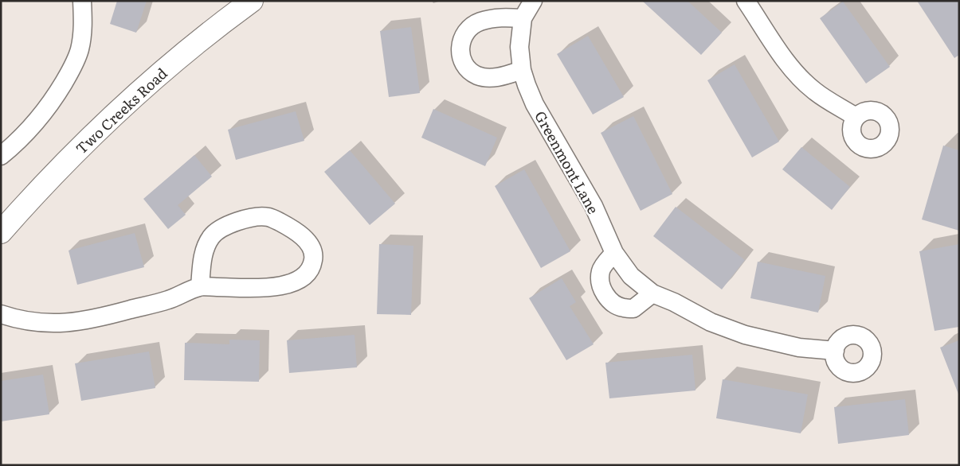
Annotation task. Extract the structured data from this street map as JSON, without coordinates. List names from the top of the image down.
{
  "streets": {
    "street": ["Two Creeks Road", "Greenmont Lane"]
  }
}
